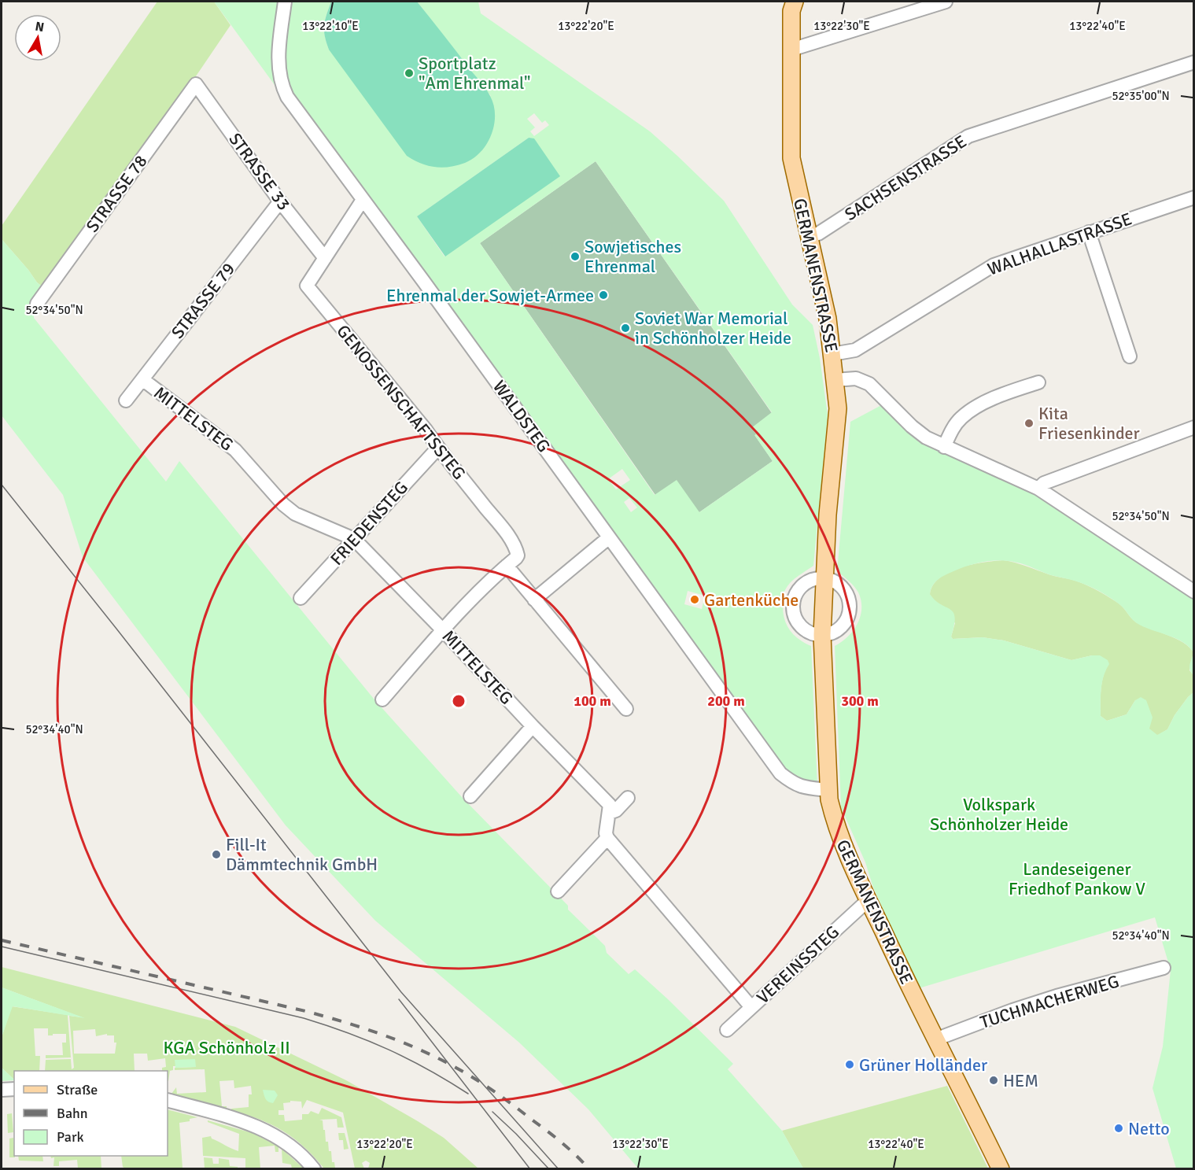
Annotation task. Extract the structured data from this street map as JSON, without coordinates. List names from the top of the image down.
{
  "streets": {
    "main road": ["GERMANENSTRASSE"],
    "street": [
      "STRASSE 33",
      "SACHSENSTRASSE",
      "STRASSE 78",
      "WALHALLASTRASSE",
      "STRASSE 79",
      "GENOSSENSCHAFTSSTEG",
      "WALDSTEG",
      "MITTELSTEG",
      "FRIEDENSTEG",
      "VEREINSSTEG",
      "TUCHMACHERWEG"
    ]
  },
  "crossings": [
    ["STRASSE 33", "STRASSE 78"],
    ["STRASSE 33", "STRASSE 79"],
    ["STRASSE 33", "GENOSSENSCHAFTSSTEG"],
    ["SACHSENSTRASSE", "GERMANENSTRASSE"],
    ["WALHALLASTRASSE", "GERMANENSTRASSE"],
    ["GERMANENSTRASSE", "WALDSTEG"],
    ["GERMANENSTRASSE", "VEREINSSTEG"],
    ["GERMANENSTRASSE", "TUCHMACHERWEG"],
    ["STRASSE 79", "MITTELSTEG"],
    ["GENOSSENSCHAFTSSTEG", "WALDSTEG"],
    ["GENOSSENSCHAFTSSTEG", "FRIEDENSTEG"],
    ["MITTELSTEG", "FRIEDENSTEG"]
  ],
  "parks": ["Volkspark Schönholzer Heide", "Landeseigener Friedhof Pankow V", "KGA Schönholz II"],
  "places": [
    "Sportplatz \"Am Ehrenmal\"",
    "Sowjetisches Ehrenmal",
    "Ehrenmal der Sowjet-Armee",
    "Soviet War Memorial in Schönholzer Heide",
    "Kita Friesenkinder",
    "Gartenküche",
    "Fill-It Dämmtechnik GmbH",
    "Grüner Holländer",
    "HEM",
    "Netto"
  ],
  "legend": ["Straße", "Bahn", "Park"],
  "north": "top",
  "coordinates": [
    "13°22'10\"E",
    "13°22'20\"E",
    "13°22'30\"E",
    "13°22'40\"E",
    "52°35'00\"N",
    "52°34'50\"N",
    "52°34'40\"N"
  ],
  "rings": ["100 m", "200 m", "300 m"]
}
